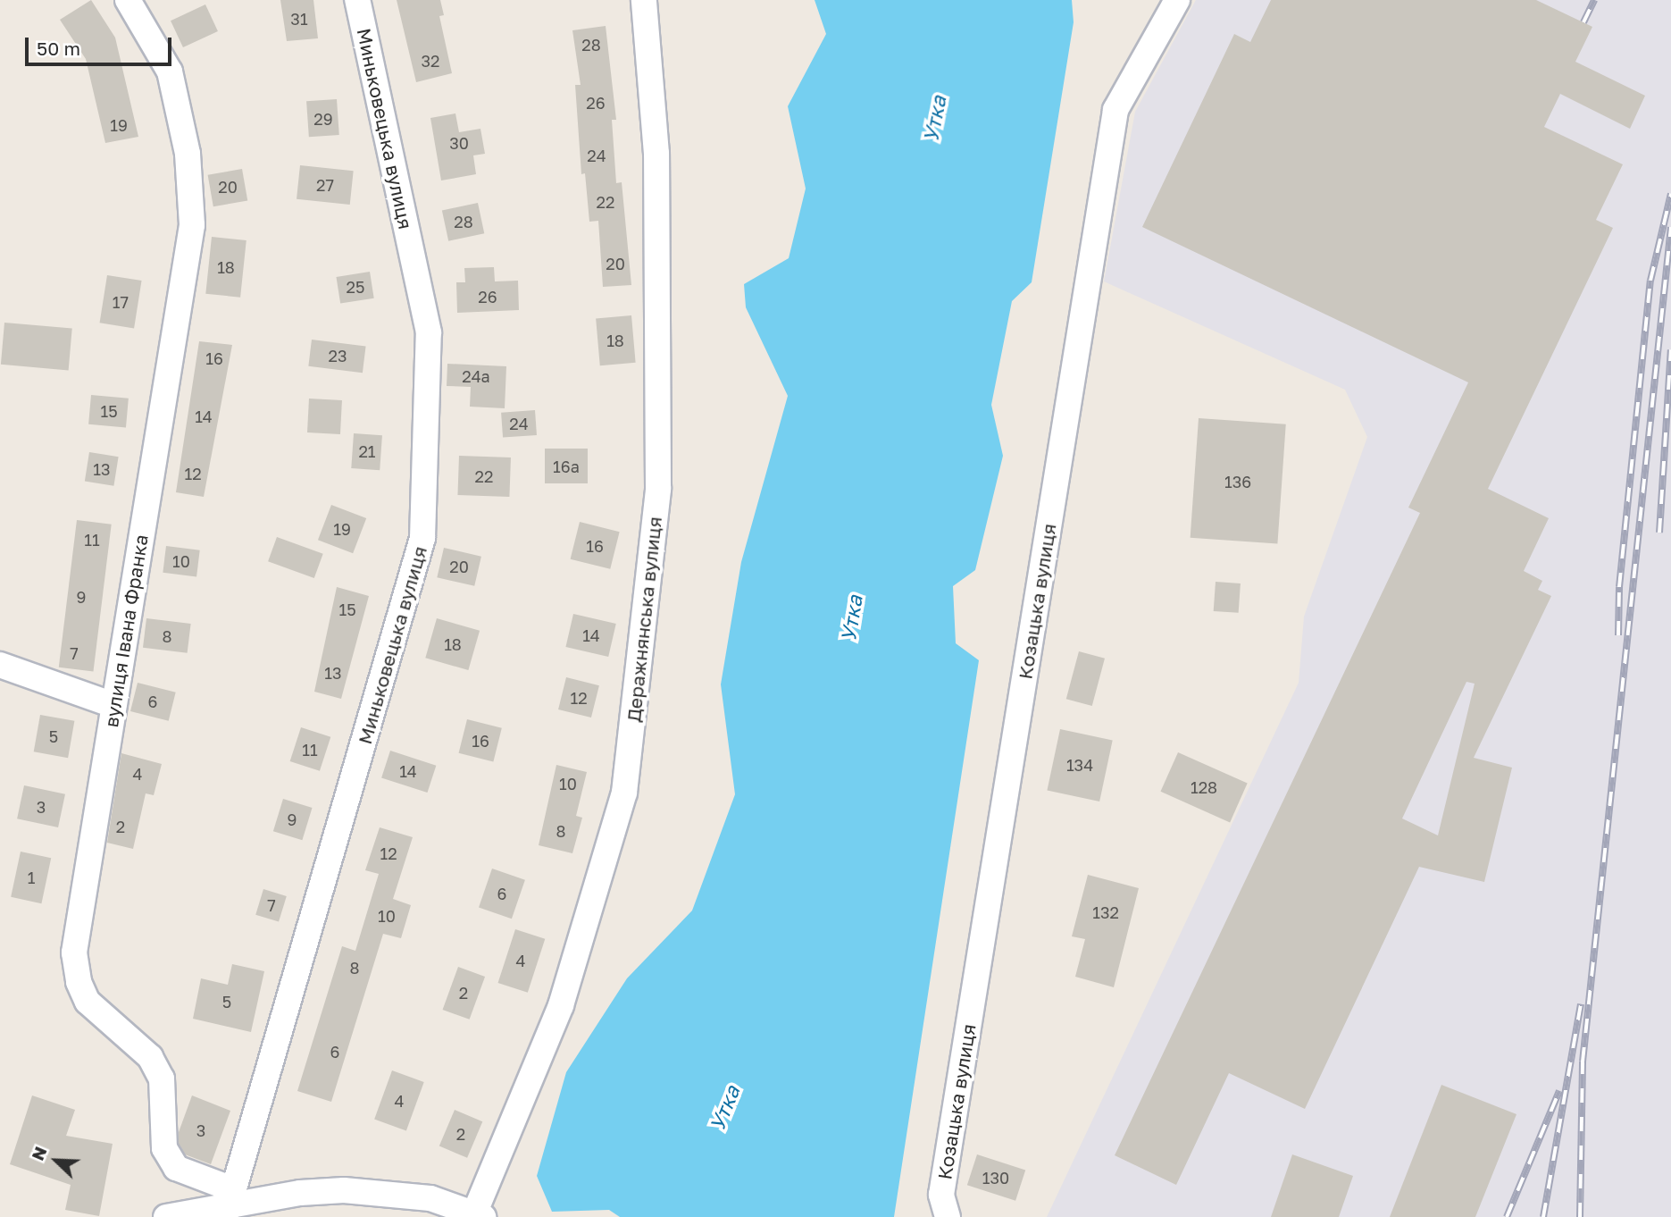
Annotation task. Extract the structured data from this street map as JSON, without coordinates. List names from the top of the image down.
{
  "streets": {
    "street": [
      "Миньковецька вулиця",
      "Козацька вулиця",
      "Деражнянська вулиця",
      "вулиця Івана Франка"
    ]
  },
  "crossings": [
    ["Миньковецька вулиця", "вулиця Івана Франка"]
  ],
  "water": ["Утка"],
  "house_numbers": [
    "31",
    "28",
    "32",
    "26",
    "29",
    "19",
    "30",
    "24",
    "27",
    "20",
    "22",
    "28",
    "20",
    "18",
    "25",
    "26",
    "17",
    "18",
    "23",
    "16",
    "24а",
    "15",
    "14",
    "24",
    "21",
    "16а",
    "13",
    "12",
    "22",
    "136",
    "19",
    "11",
    "16",
    "10",
    "20",
    "9",
    "15",
    "14",
    "8",
    "18",
    "7",
    "13",
    "12",
    "6",
    "5",
    "16",
    "11",
    "134",
    "14",
    "4",
    "10",
    "128",
    "3",
    "9",
    "2",
    "8",
    "12",
    "1",
    "6",
    "7",
    "132",
    "10",
    "4",
    "8",
    "2",
    "5",
    "6",
    "4",
    "3",
    "2",
    "130"
  ],
  "scale_bar": "50 m",
  "north": "top left"
}
